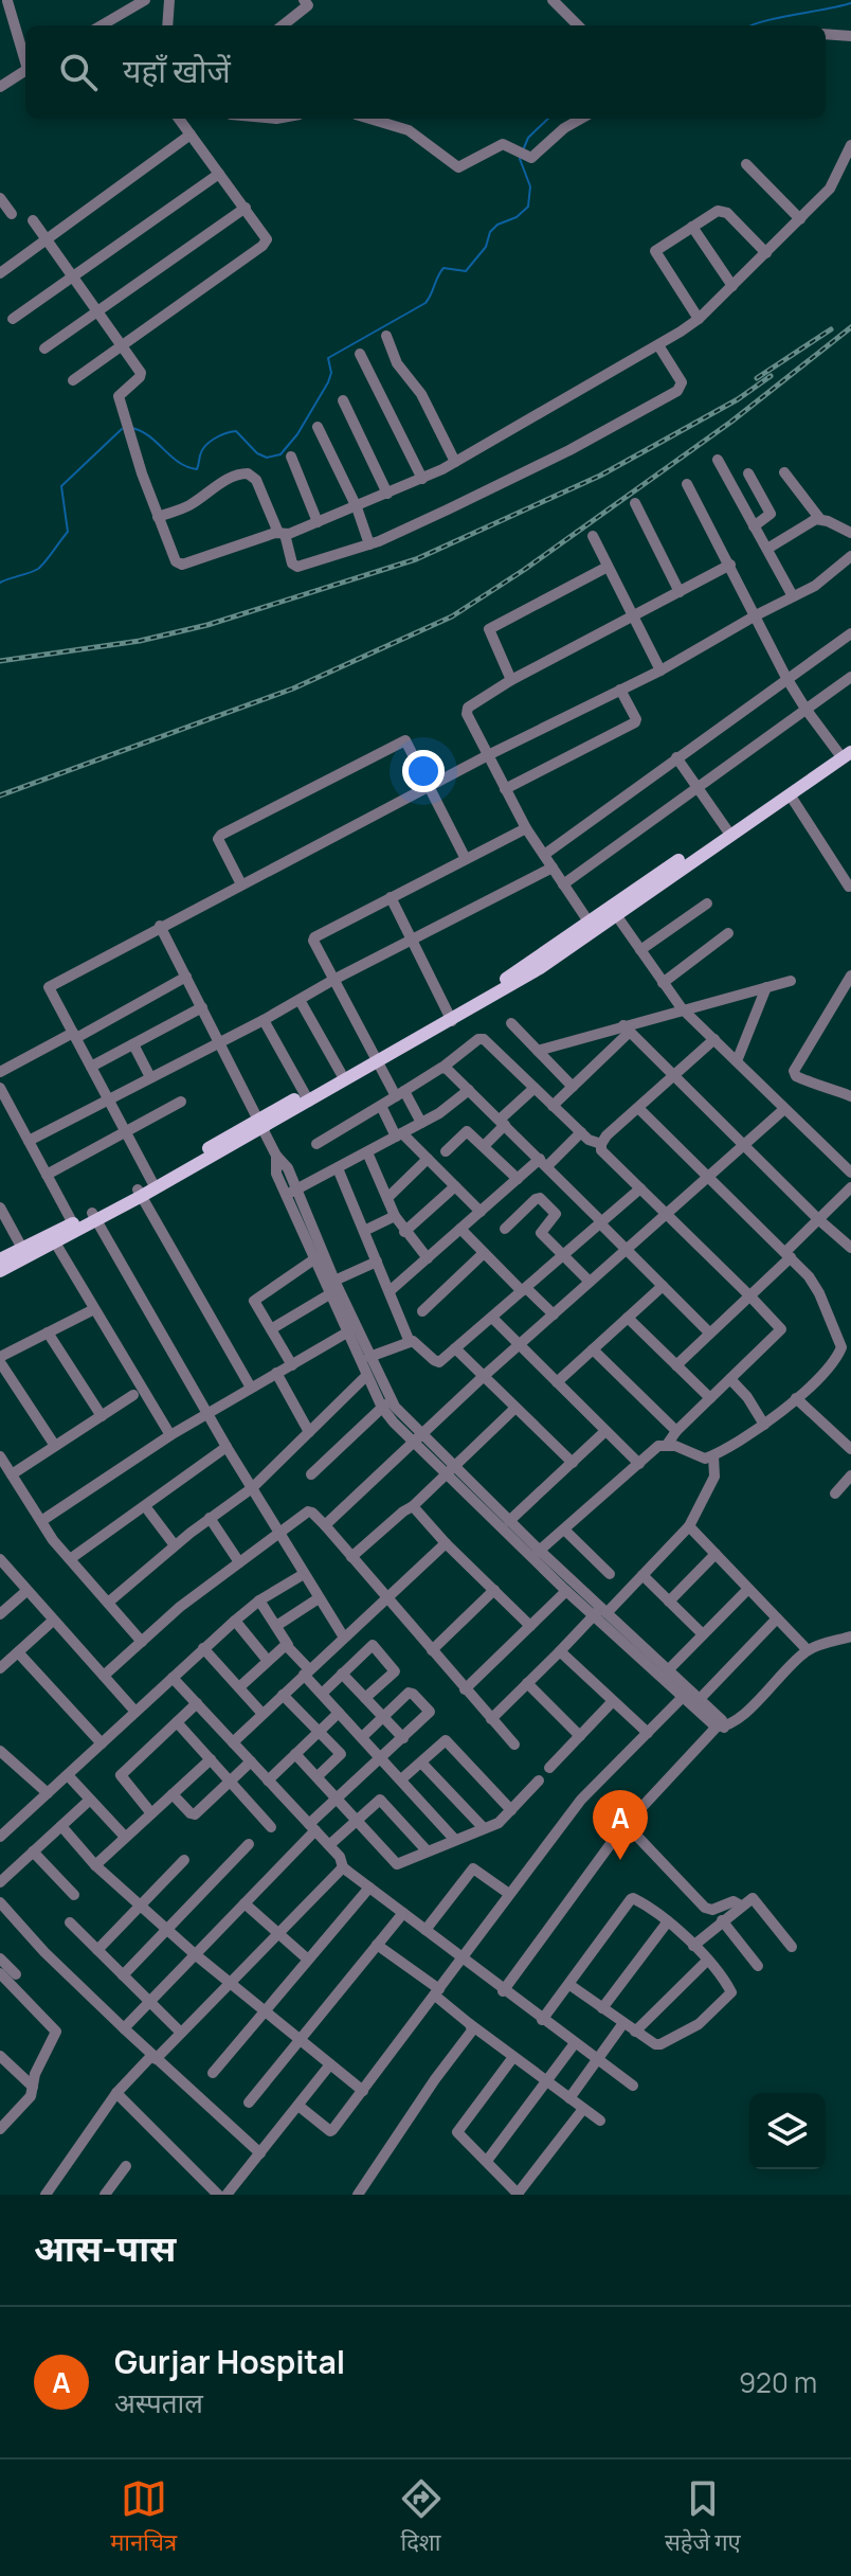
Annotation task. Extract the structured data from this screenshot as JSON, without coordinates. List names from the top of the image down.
{
  "page": {
    "search": "यहाँ खोजें",
    "pins": "A",
    "heading": "आस-पास",
    "list": [
      {
        "mark": "A",
        "name": "Gurjar Hospital",
        "note": "अस्पताल",
        "value": "920 m"
      }
    ],
    "nav": ["मानचित्र", "दिशा", "सहेजे गए"]
  }
}
